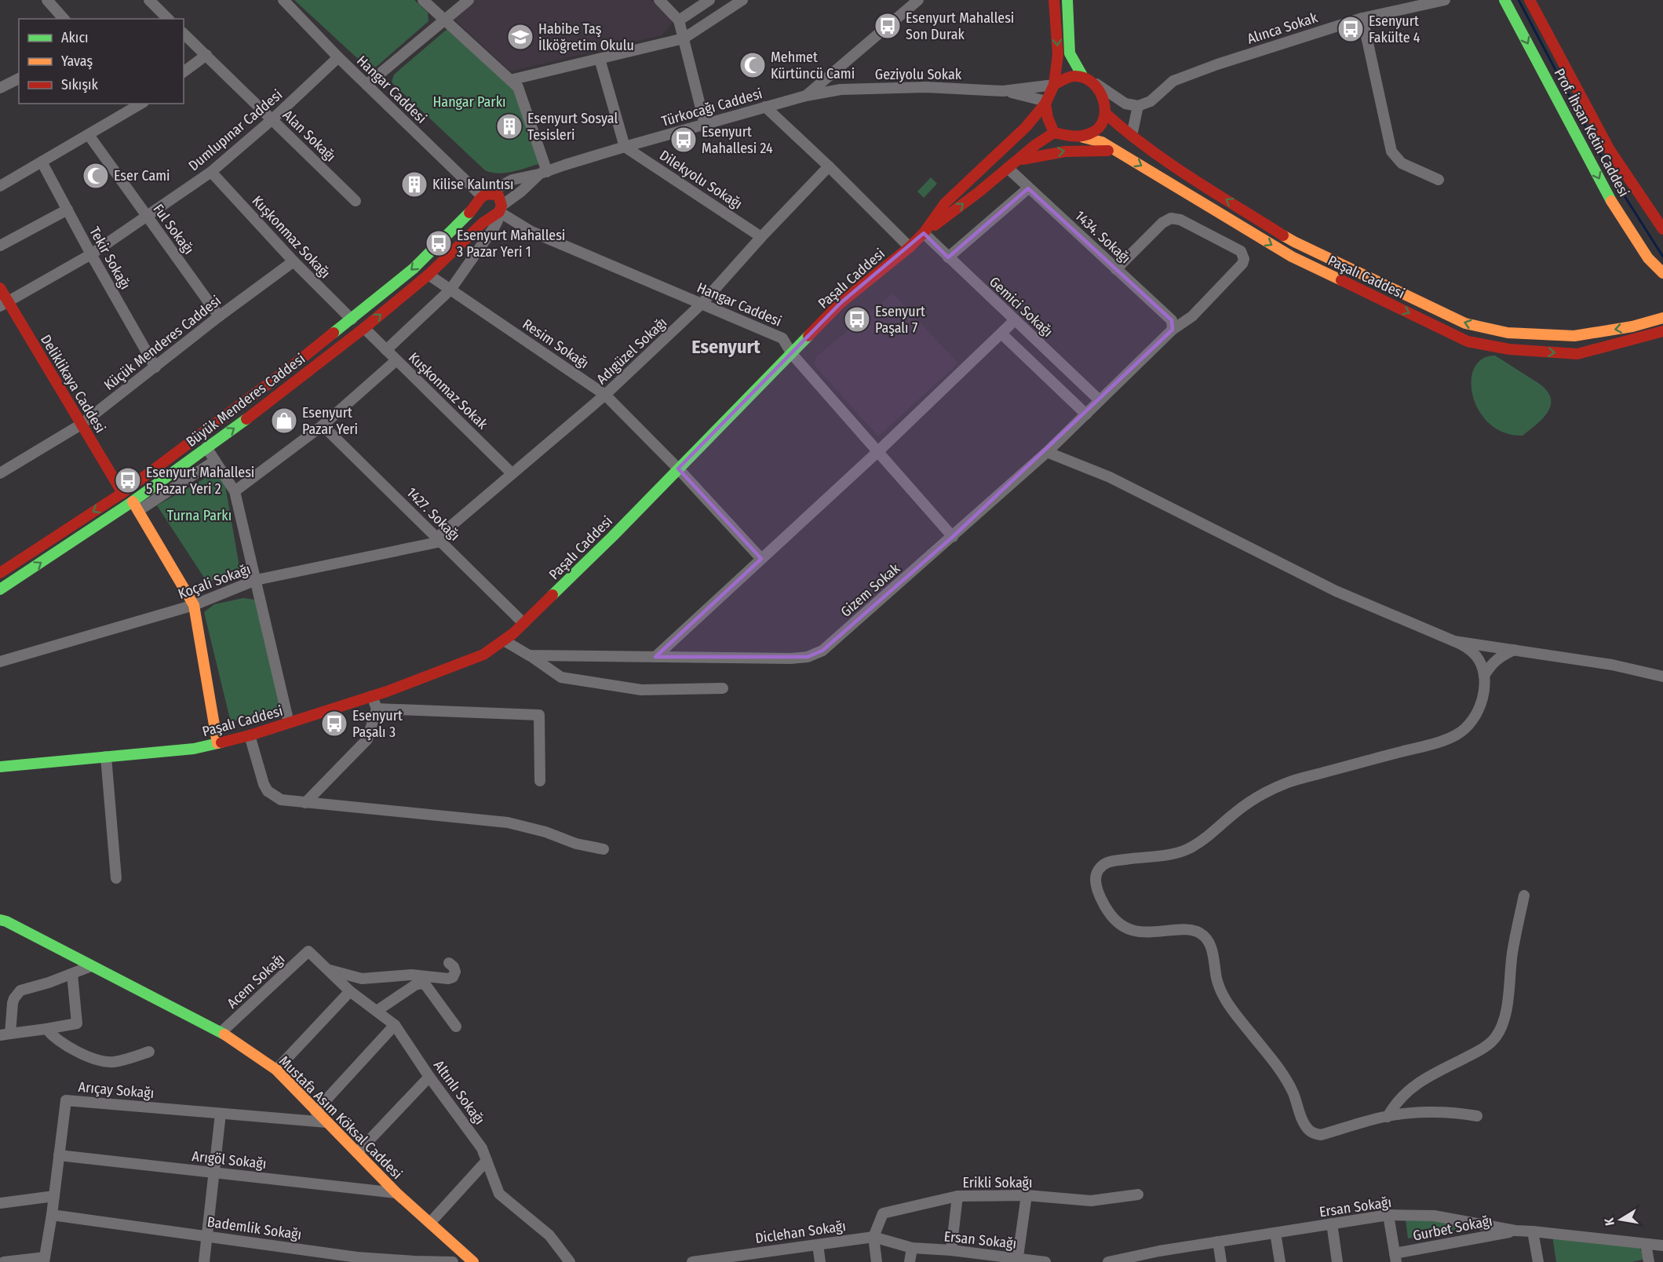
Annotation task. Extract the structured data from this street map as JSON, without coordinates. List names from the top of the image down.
{
  "streets": {
    "street": [
      "Alınca Sokak",
      "Geziyolu Sokak",
      "Hangar Caddesi",
      "Türkocağı Caddesi",
      "Dumlupınar Caddesi",
      "Prof. İhsan Ketin Caddesi",
      "Alan Sokağı",
      "Dilekyolu Sokağı",
      "Ful Sokağı",
      "Kuşkonmaz Sokağı",
      "1434. Sokağı",
      "Tekir Sokağı",
      "Paşalı Caddesi",
      "Gemici Sokağı",
      "Küçük Menderes Caddesi",
      "Resim Sokağı",
      "Adıgüzel Sokağı",
      "Deliklikaya Caddesi",
      "Kuşkonmaz Sokak",
      "Büyük Menderes Caddesi",
      "1427. Sokağı",
      "Koçali Sokağı",
      "Gizem Sokak",
      "Acem Sokağı",
      "Arıçay Sokağı",
      "Altınlı Sokağı",
      "Mustafa Asım Köksal Caddesi",
      "Arıgöl Sokağı",
      "Erikli Sokağı",
      "Ersan Sokağı",
      "Bademlik Sokağı",
      "Gurbet Sokağı",
      "Diclehan Sokağı"
    ]
  },
  "crossings": [
    ["Geziyolu Sokak", "Türkocağı Caddesi"],
    ["Hangar Caddesi", "Türkocağı Caddesi"],
    ["Hangar Caddesi", "Dumlupınar Caddesi"],
    ["Hangar Caddesi", "Paşalı Caddesi"],
    ["Hangar Caddesi", "Adıgüzel Sokağı"],
    ["Hangar Caddesi", "Büyük Menderes Caddesi"],
    ["Hangar Caddesi", "Gizem Sokak"],
    ["Türkocağı Caddesi", "Dilekyolu Sokağı"],
    ["Türkocağı Caddesi", "Büyük Menderes Caddesi"],
    ["Dumlupınar Caddesi", "Alan Sokağı"],
    ["Dumlupınar Caddesi", "Ful Sokağı"],
    ["Dumlupınar Caddesi", "Kuşkonmaz Sokağı"],
    ["Dumlupınar Caddesi", "Tekir Sokağı"],
    ["Dumlupınar Caddesi", "Deliklikaya Caddesi"],
    ["Dilekyolu Sokağı", "Adıgüzel Sokağı"],
    ["Ful Sokağı", "Küçük Menderes Caddesi"],
    ["Kuşkonmaz Sokağı", "Küçük Menderes Caddesi"],
    ["Kuşkonmaz Sokağı", "Büyük Menderes Caddesi"],
    ["1434. Sokağı", "Gizem Sokak"],
    ["Tekir Sokağı", "Küçük Menderes Caddesi"],
    ["Paşalı Caddesi", "Gemici Sokağı"],
    ["Paşalı Caddesi", "Resim Sokağı"],
    ["Paşalı Caddesi", "1427. Sokağı"],
    ["Paşalı Caddesi", "Gizem Sokak"],
    ["Gemici Sokağı", "Gizem Sokak"],
    ["Küçük Menderes Caddesi", "Deliklikaya Caddesi"],
    ["Resim Sokağı", "Adıgüzel Sokağı"],
    ["Resim Sokağı", "Büyük Menderes Caddesi"],
    ["Adıgüzel Sokağı", "Kuşkonmaz Sokak"],
    ["Adıgüzel Sokağı", "1427. Sokağı"],
    ["Adıgüzel Sokağı", "Koçali Sokağı"],
    ["Deliklikaya Caddesi", "Büyük Menderes Caddesi"],
    ["Kuşkonmaz Sokak", "Büyük Menderes Caddesi"],
    ["1427. Sokağı", "Koçali Sokağı"],
    ["Acem Sokağı", "Altınlı Sokağı"],
    ["Acem Sokağı", "Mustafa Asım Köksal Caddesi"],
    ["Arıçay Sokağı", "Mustafa Asım Köksal Caddesi"],
    ["Arıçay Sokağı", "Arıgöl Sokağı"],
    ["Arıçay Sokağı", "Bademlik Sokağı"],
    ["Mustafa Asım Köksal Caddesi", "Arıgöl Sokağı"],
    ["Erikli Sokağı", "Diclehan Sokağı"],
    ["Ersan Sokağı", "Gurbet Sokağı"],
    ["Ersan Sokağı", "Diclehan Sokağı"]
  ],
  "districts": ["Esenyurt"],
  "parks": ["Hangar Parkı", "Turna Parkı"],
  "places": {
    "bus stop": [
      "Esenyurt Mahallesi Son Durak",
      "Esenyurt Fakülte 4",
      "Esenyurt Mahallesi 24",
      "Esenyurt Mahallesi 3 Pazar Yeri 1",
      "Esenyurt Paşalı 7",
      "Esenyurt Mahallesi 5 Pazar Yeri 2",
      "Esenyurt Paşalı 3"
    ],
    "school or university": ["Habibe Taş İlköğretim Okulu"],
    "mosque": ["Mehmet Kürtüncü Cami", "Eser Cami"],
    "building": ["Esenyurt Sosyal Tesisleri", "Kilise Kalıntısı"],
    "shop": ["Esenyurt Pazar Yeri"]
  },
  "legend": ["Akıcı", "Yavaş", "Sıkışık"],
  "north": "left"
}
